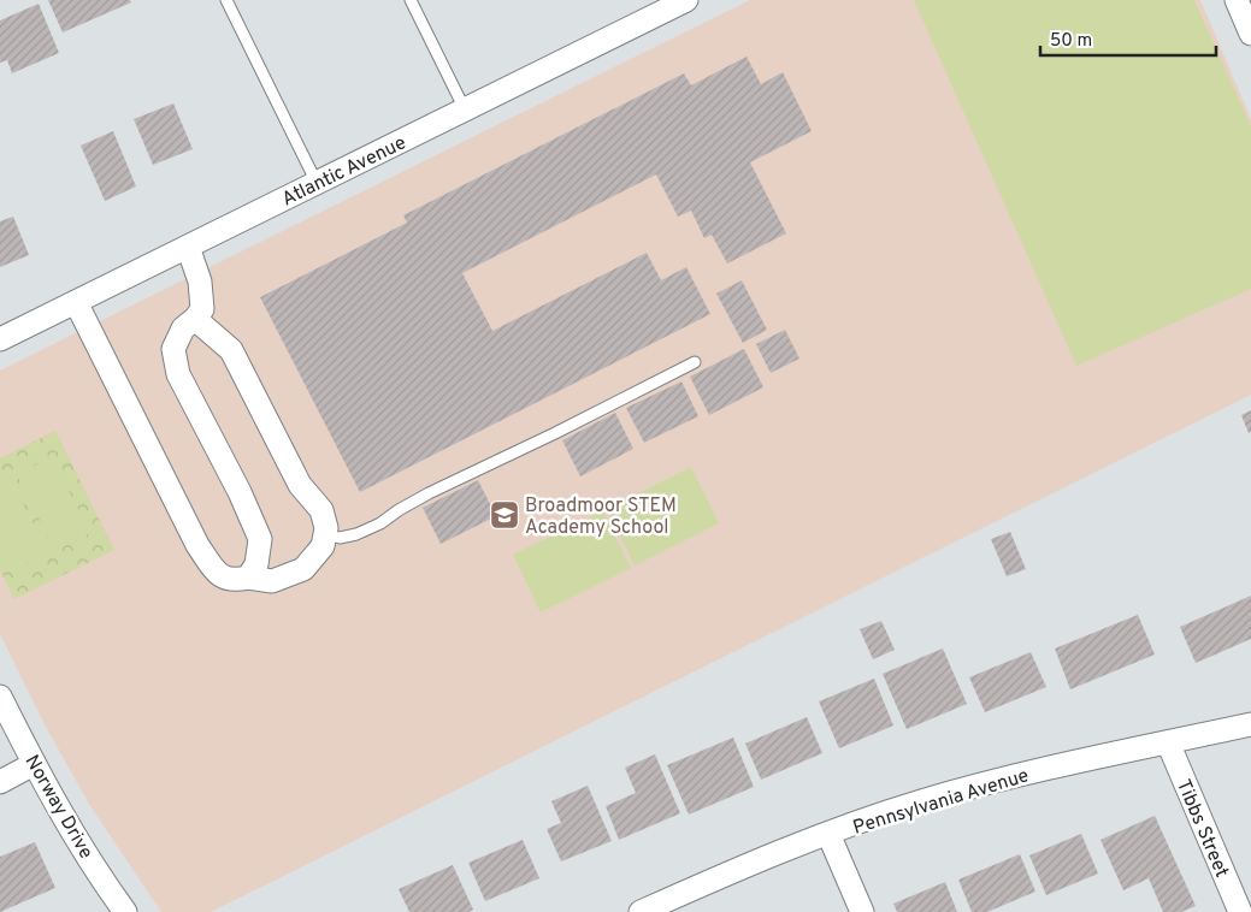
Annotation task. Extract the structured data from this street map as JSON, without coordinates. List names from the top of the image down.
{
  "streets": {
    "street": [
      "Atlantic Avenue",
      "Pennsylvania Avenue",
      "Norway Drive",
      "Tibbs Street"
    ]
  },
  "crossings": [
    ["Pennsylvania Avenue", "Tibbs Street"]
  ],
  "places": {
    "school or university": ["Broadmoor STEM Academy School"]
  },
  "scale_bar": "50 m"
}
